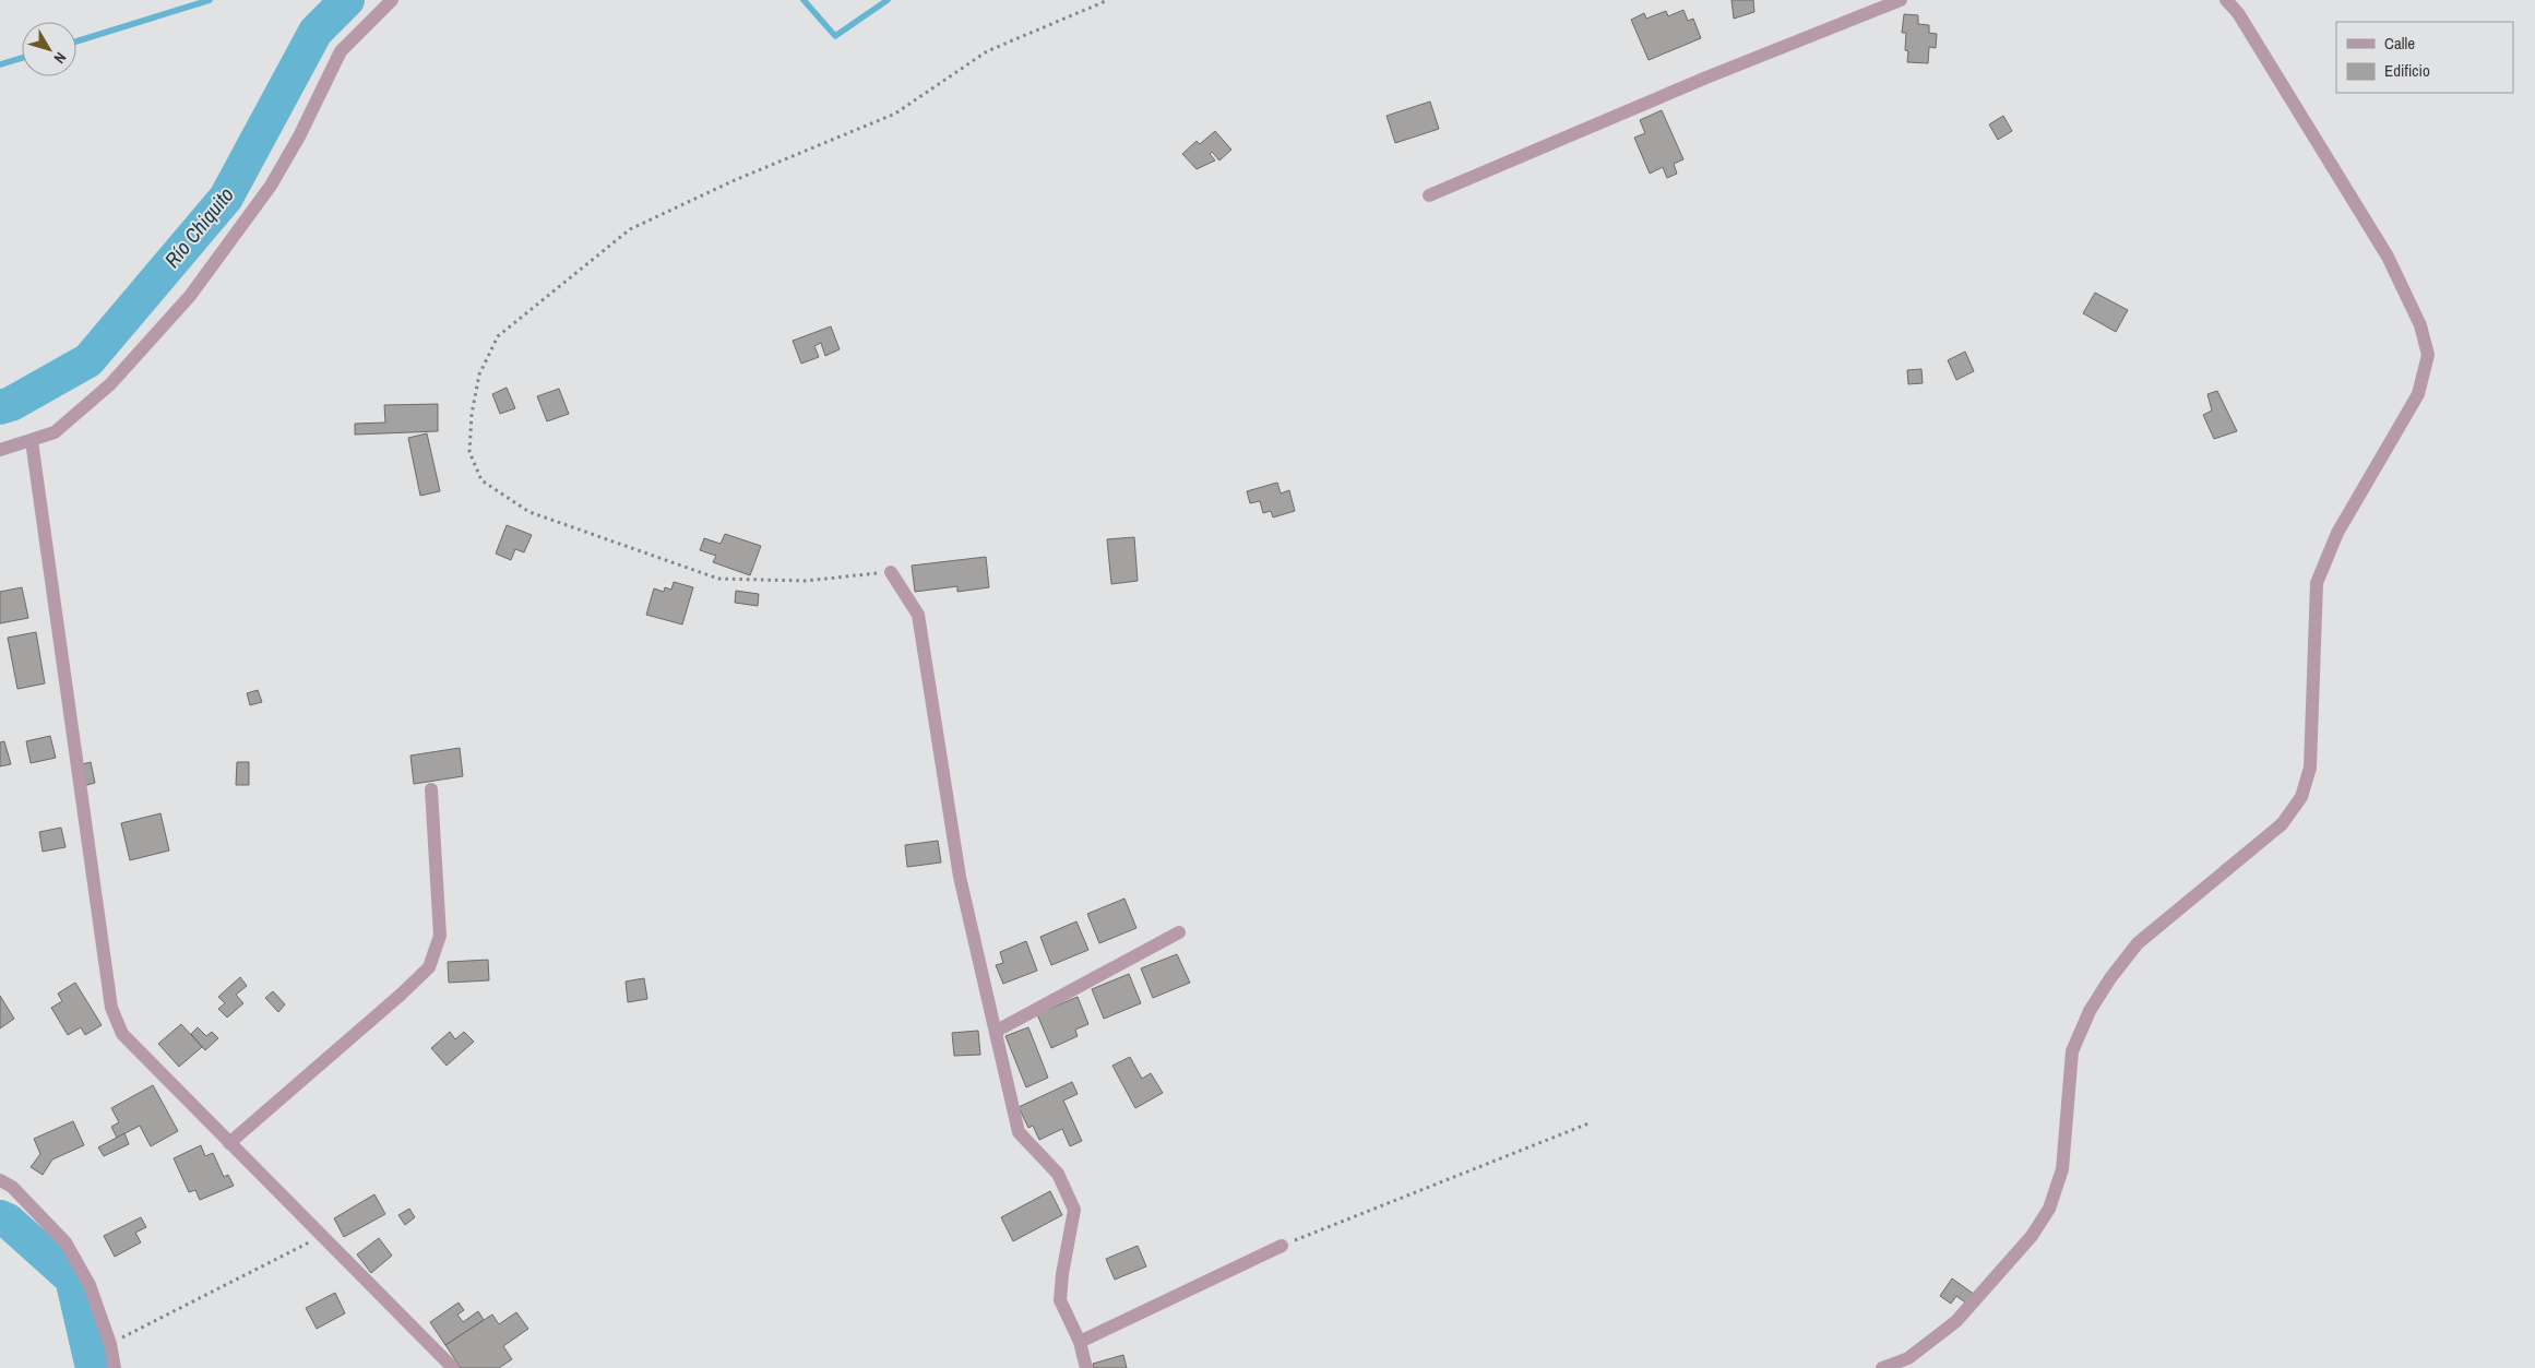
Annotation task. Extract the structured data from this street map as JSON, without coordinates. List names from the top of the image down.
{
  "water": ["Río Chiquito"],
  "legend": ["Calle", "Edificio"],
  "north": "bottom right"
}
